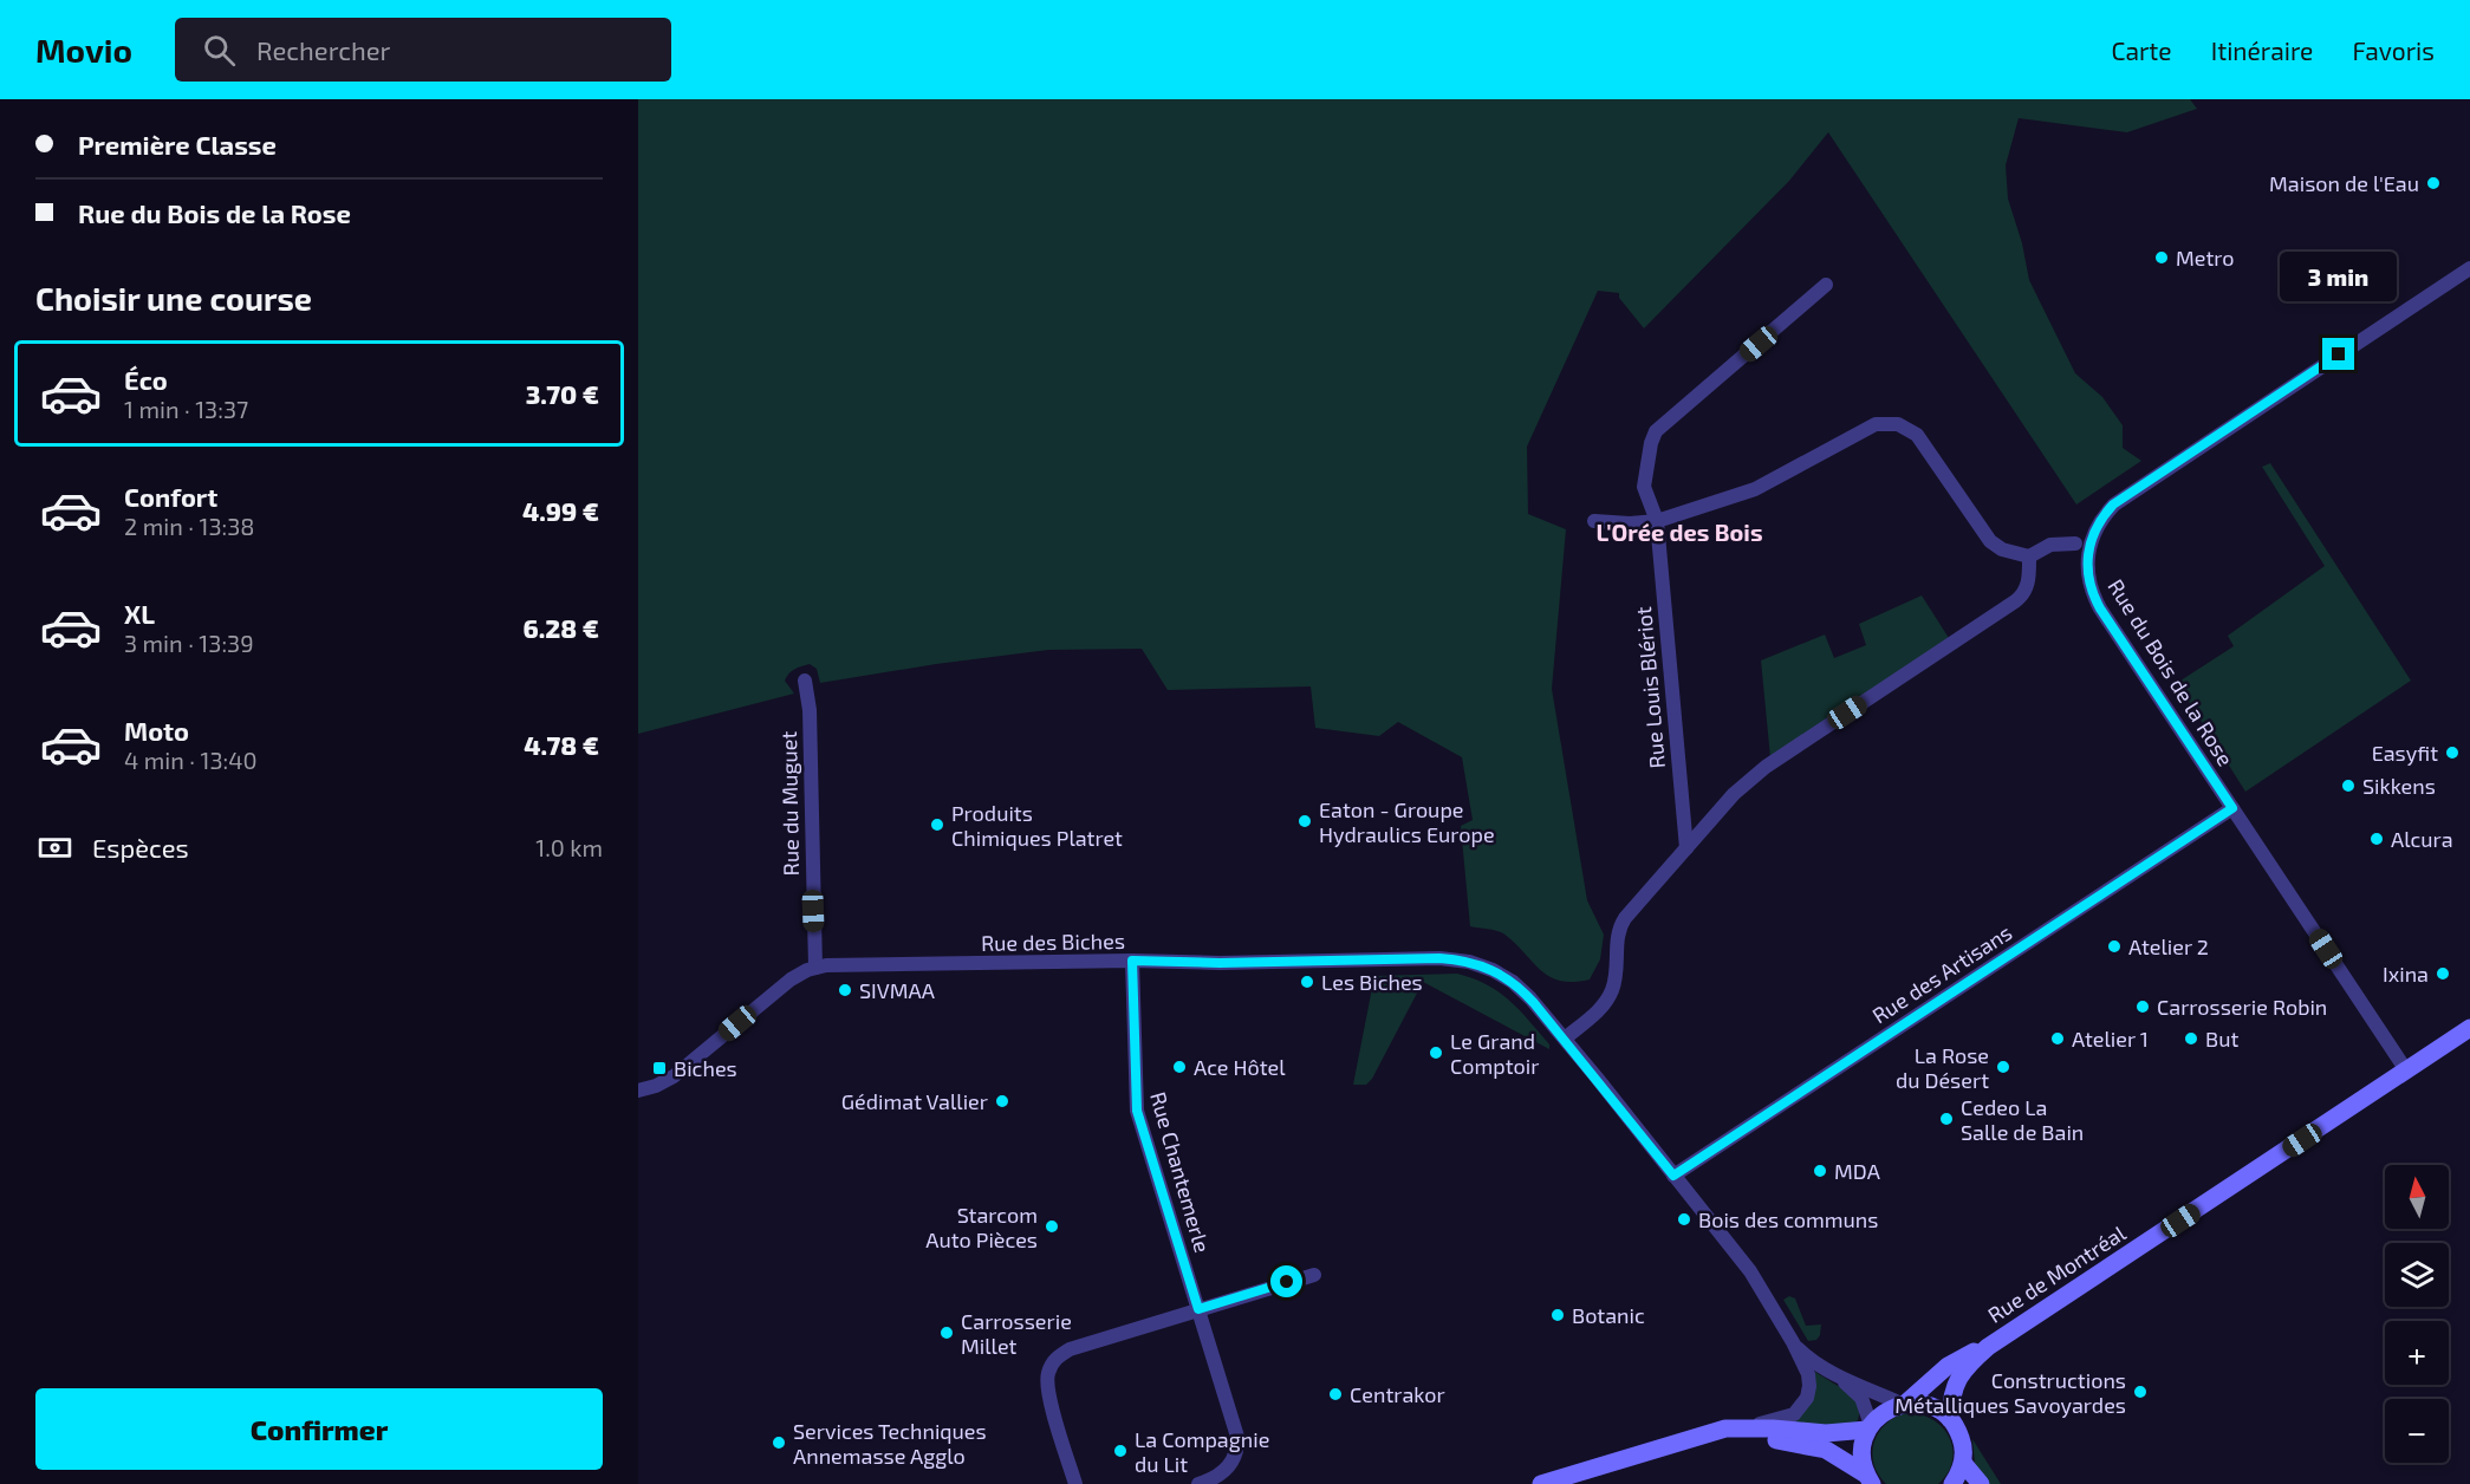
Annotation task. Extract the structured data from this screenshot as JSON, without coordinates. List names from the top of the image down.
{
  "streets": {
    "street": [
      "Rue du Bois de la Rose",
      "Rue Louis Blériot",
      "Rue du Muguet",
      "Rue des Biches",
      "Rue des Artisans",
      "Rue Chantemerle",
      "Rue de Montréal"
    ]
  },
  "crossings": [
    ["Rue du Bois de la Rose", "Rue des Artisans"],
    ["Rue du Bois de la Rose", "Rue de Montréal"],
    ["Rue du Muguet", "Rue des Biches"],
    ["Rue des Biches", "Rue des Artisans"],
    ["Rue des Biches", "Rue Chantemerle"]
  ],
  "districts": ["L'Orée des Bois"],
  "places": {
    "other": [
      "Maison de l'Eau",
      "Metro",
      "Easyfit",
      "Sikkens",
      "Eaton - Groupe Hydraulics Europe",
      "Produits Chimiques Platret",
      "Alcura",
      "Atelier 2",
      "Ixina",
      "Les Biches",
      "SIVMAA",
      "Carrosserie Robin",
      "Atelier 1",
      "But",
      "Le Grand Comptoir",
      "Ace Hôtel",
      "La Rose du Désert",
      "Gédimat Vallier",
      "Cedeo La Salle de Bain",
      "MDA",
      "Bois des communs",
      "Starcom Auto Pièces",
      "Botanic",
      "Carrosserie Millet",
      "Constructions Métalliques Savoyardes",
      "Centrakor",
      "Services Techniques Annemasse Agglo",
      "La Compagnie du Lit"
    ],
    "transit": ["Biches"]
  },
  "north": "top",
  "page": {
    "header": "Movio",
    "search": "Rechercher",
    "nav": ["Carte", "Itinéraire", "Favoris"],
    "banner": ["Première Classe", "Rue du Bois de la Rose"],
    "bubble": "3 min",
    "heading": "Choisir une course",
    "list": [
      {
        "name": "Éco",
        "note": "1 min · 13:37",
        "value": "3.70 €"
      },
      {
        "name": "Confort",
        "note": "2 min · 13:38",
        "value": "4.99 €"
      },
      {
        "name": "XL",
        "note": "3 min · 13:39",
        "value": "6.28 €"
      },
      {
        "name": "Moto",
        "note": "4 min · 13:40",
        "value": "4.78 €"
      }
    ],
    "pay": ["Espèces", "1.0 km"],
    "map_buttons": ["+", "−"],
    "buttons": "Confirmer"
  }
}
